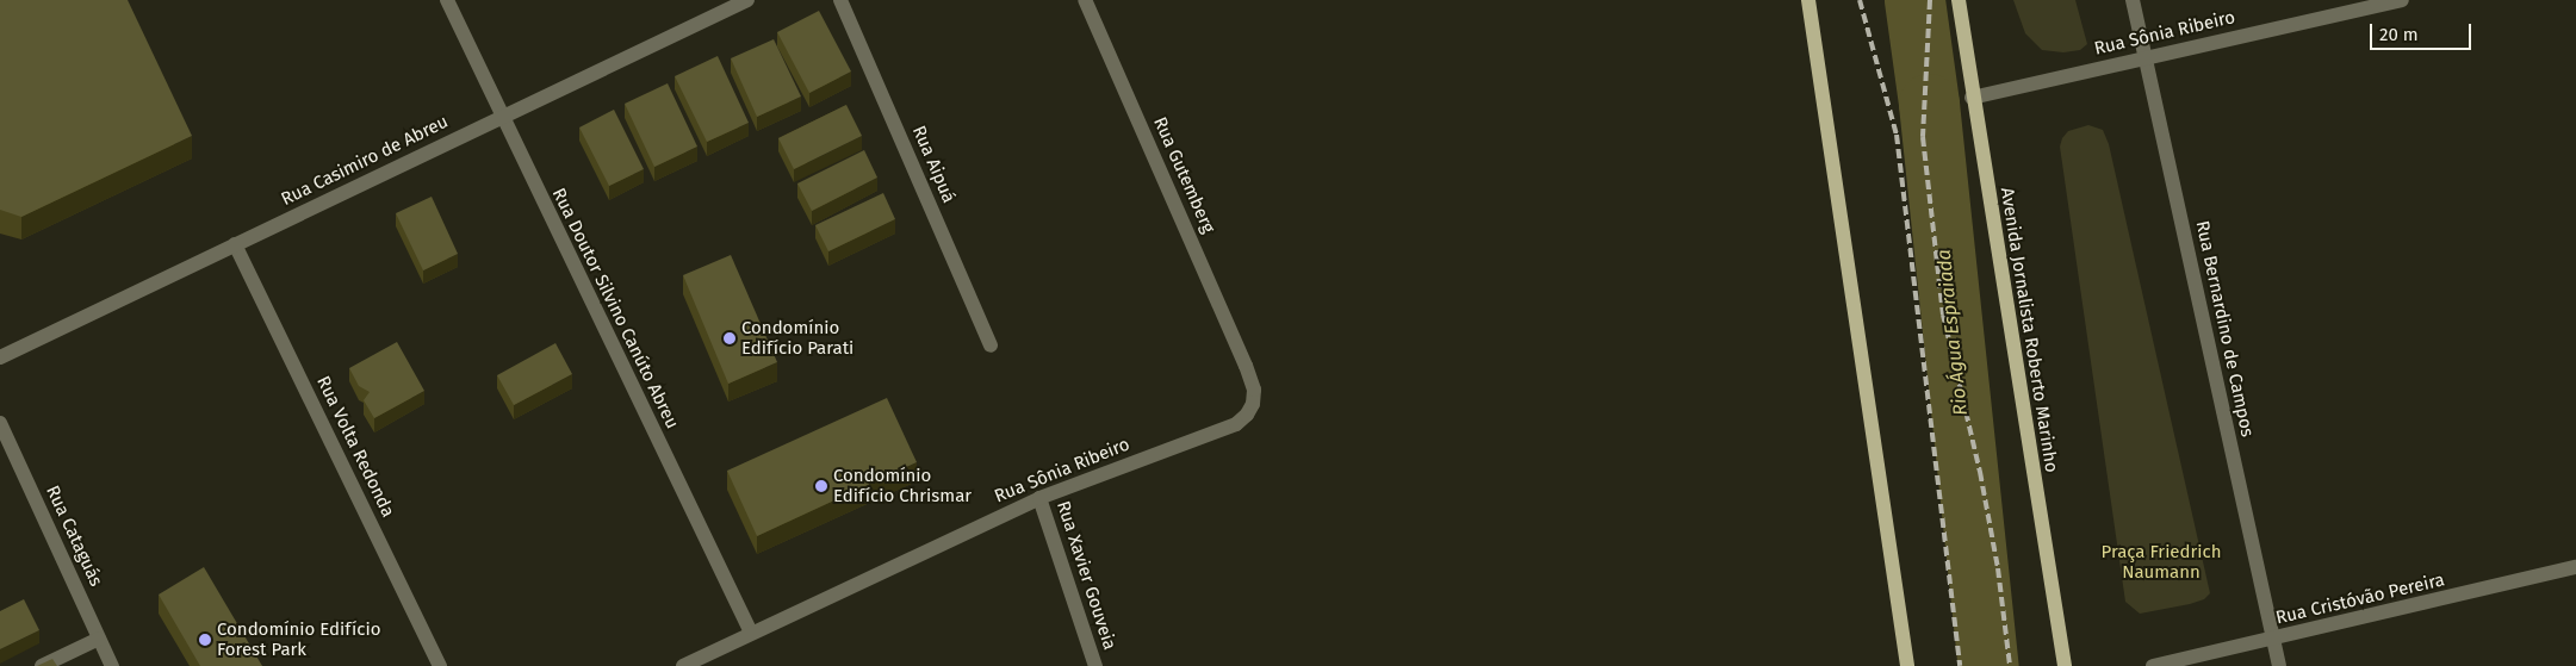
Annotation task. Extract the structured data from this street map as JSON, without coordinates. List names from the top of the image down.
{
  "streets": {
    "main road": ["Avenida Jornalista Roberto Marinho"],
    "street": [
      "Rua Sônia Ribeiro",
      "Rua Casimiro de Abreu",
      "Rua Aipuá",
      "Rua Gutemberg",
      "Rua Doutor Silvino Canúto Abreu",
      "Rua Bernardino de Campos",
      "Rua Volta Redonda",
      "Rua Cataguás",
      "Rua Xavier Gouveia",
      "Rua Cristóvão Pereira"
    ]
  },
  "crossings": [
    ["Rua Sônia Ribeiro", "Rua Gutemberg"],
    ["Rua Sônia Ribeiro", "Rua Doutor Silvino Canúto Abreu"],
    ["Rua Sônia Ribeiro", "Rua Bernardino de Campos"],
    ["Rua Sônia Ribeiro", "Avenida Jornalista Roberto Marinho"],
    ["Rua Sônia Ribeiro", "Rua Xavier Gouveia"],
    ["Rua Casimiro de Abreu", "Rua Doutor Silvino Canúto Abreu"],
    ["Rua Casimiro de Abreu", "Rua Volta Redonda"],
    ["Rua Bernardino de Campos", "Rua Cristóvão Pereira"]
  ],
  "water": ["Rio Água Espraiada"],
  "parks": ["Praça Friedrich Naumann"],
  "places": ["Condomínio Edifício Parati", "Condomínio Edifício Chrismar", "Condomínio Edifício Forest Park"],
  "scale_bar": "20 m"
}
